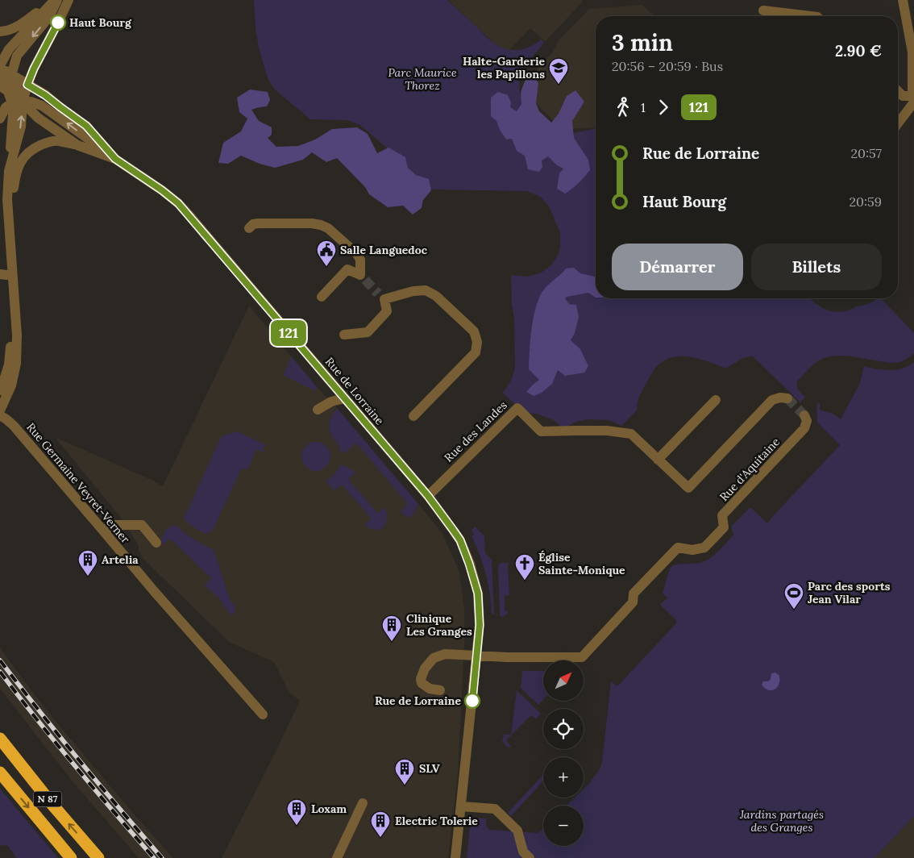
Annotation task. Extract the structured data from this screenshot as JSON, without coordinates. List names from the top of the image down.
{
  "streets": {
    "highway": ["N 87"],
    "street": [
      "Rue de Lorraine",
      "Rue des Landes",
      "Rue d'Aquitaine",
      "Rue Germaine Veyret-Verner"
    ]
  },
  "crossings": [
    ["Rue de Lorraine", "Rue des Landes"],
    ["Rue de Lorraine", "Rue d'Aquitaine"]
  ],
  "parks": ["Parc Maurice Thorez", "Jardins partagés des Granges"],
  "places": {
    "other": ["Haut Bourg", "Rue de Lorraine"],
    "school or university": ["Halte-Garderie les Papillons"],
    "public building": ["Salle Languedoc"],
    "building": [
      "Artelia",
      "Clinique Les Granges",
      "SLV",
      "Loxam",
      "Electric Tolerie"
    ],
    "church": ["Église Sainte-Monique"],
    "sports": ["Parc des sports Jean Vilar"]
  },
  "lines": ["bus line 121"],
  "north": "top right",
  "page": {
    "on_map": "121",
    "heading": ["3 min", "20:56 – 20:59 · Bus", "2.90 €"],
    "legs": ["1", "121"],
    "list": [
      {
        "name": "Rue de Lorraine",
        "value": "20:57"
      },
      {
        "name": "Haut Bourg",
        "value": "20:59"
      }
    ],
    "buttons": ["Démarrer", "Billets"],
    "map_buttons": ["+", "−"]
  }
}
